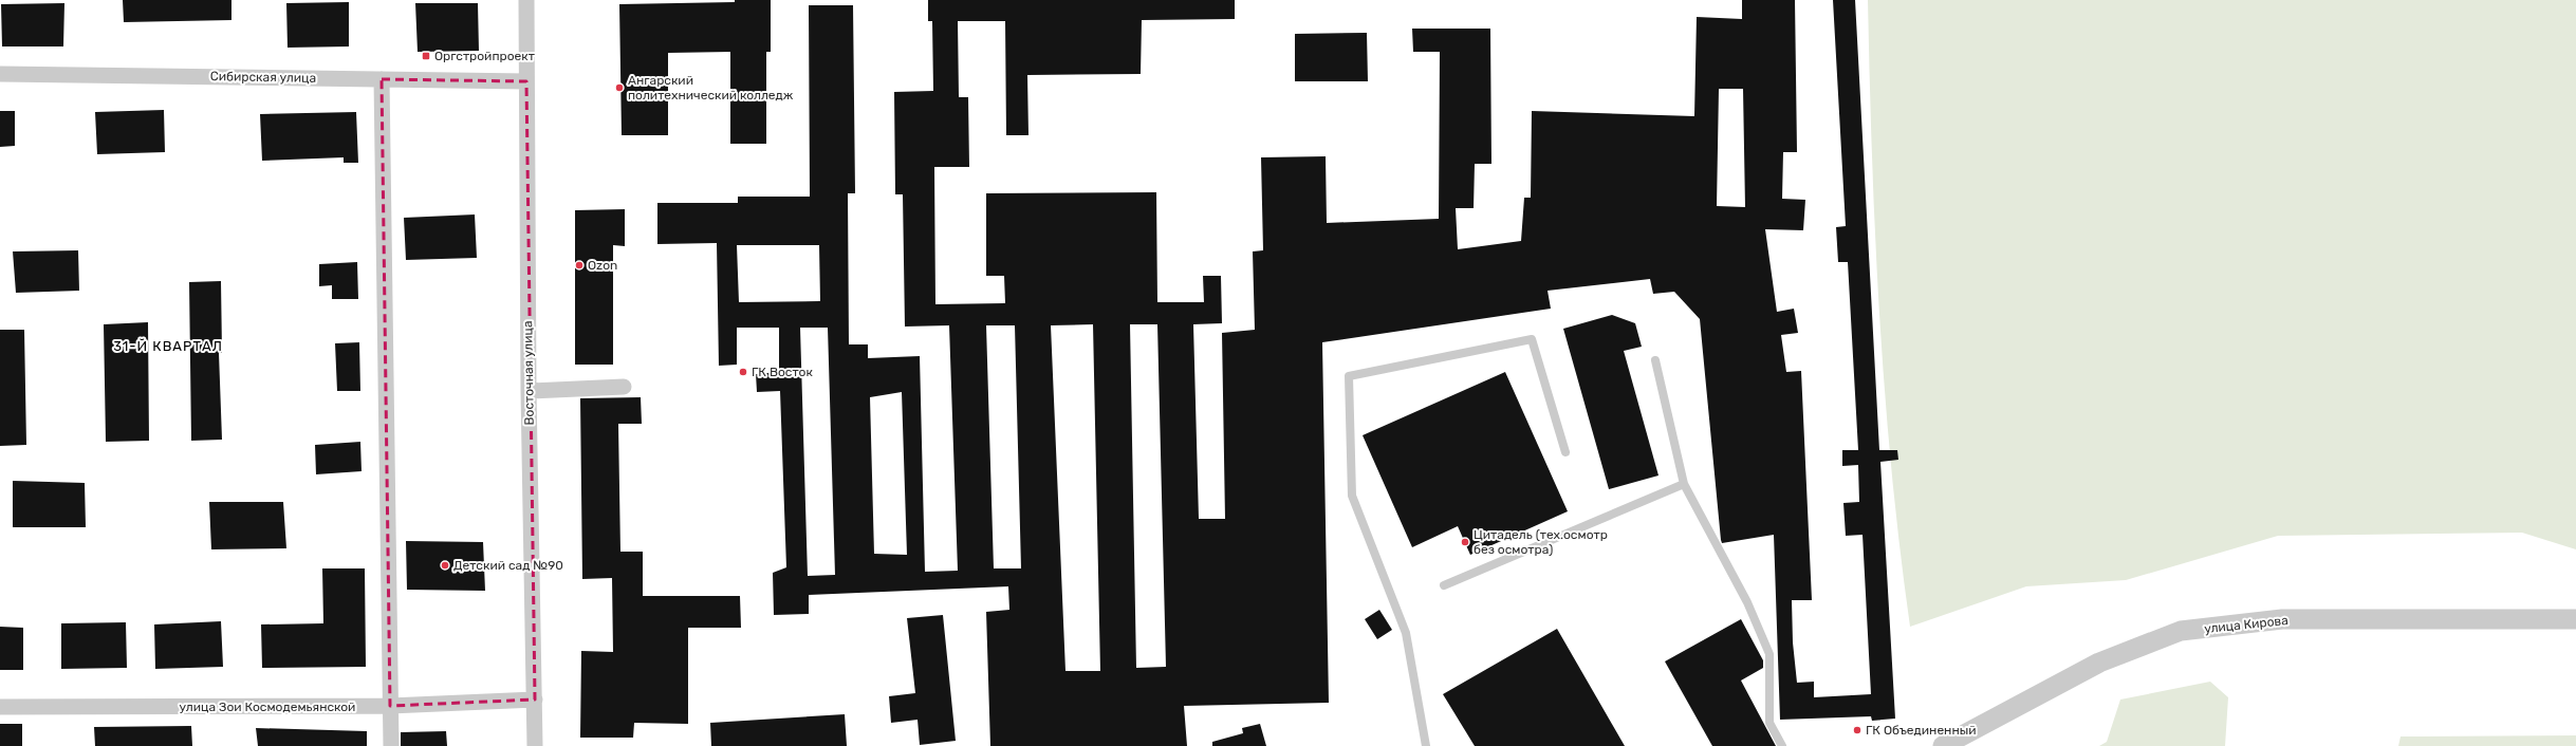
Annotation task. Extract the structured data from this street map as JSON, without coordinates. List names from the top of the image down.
{
  "streets": {
    "street": [
      "Сибирская улица",
      "Восточная улица",
      "улица Кирова",
      "улица Зои Космодемьянской"
    ]
  },
  "crossings": [
    ["Сибирская улица", "Восточная улица"],
    ["Восточная улица", "улица Зои Космодемьянской"]
  ],
  "districts": ["31-Й КВАРТАЛ"],
  "places": {
    "transit": ["Оргстройпроект"],
    "other": [
      "Ангарский политехнический колледж",
      "Ozon",
      "ГК Восток",
      "Цитадель (тех.осмотр без осмотра)",
      "Детский сад №90",
      "ГК Объединенный"
    ]
  }
}
